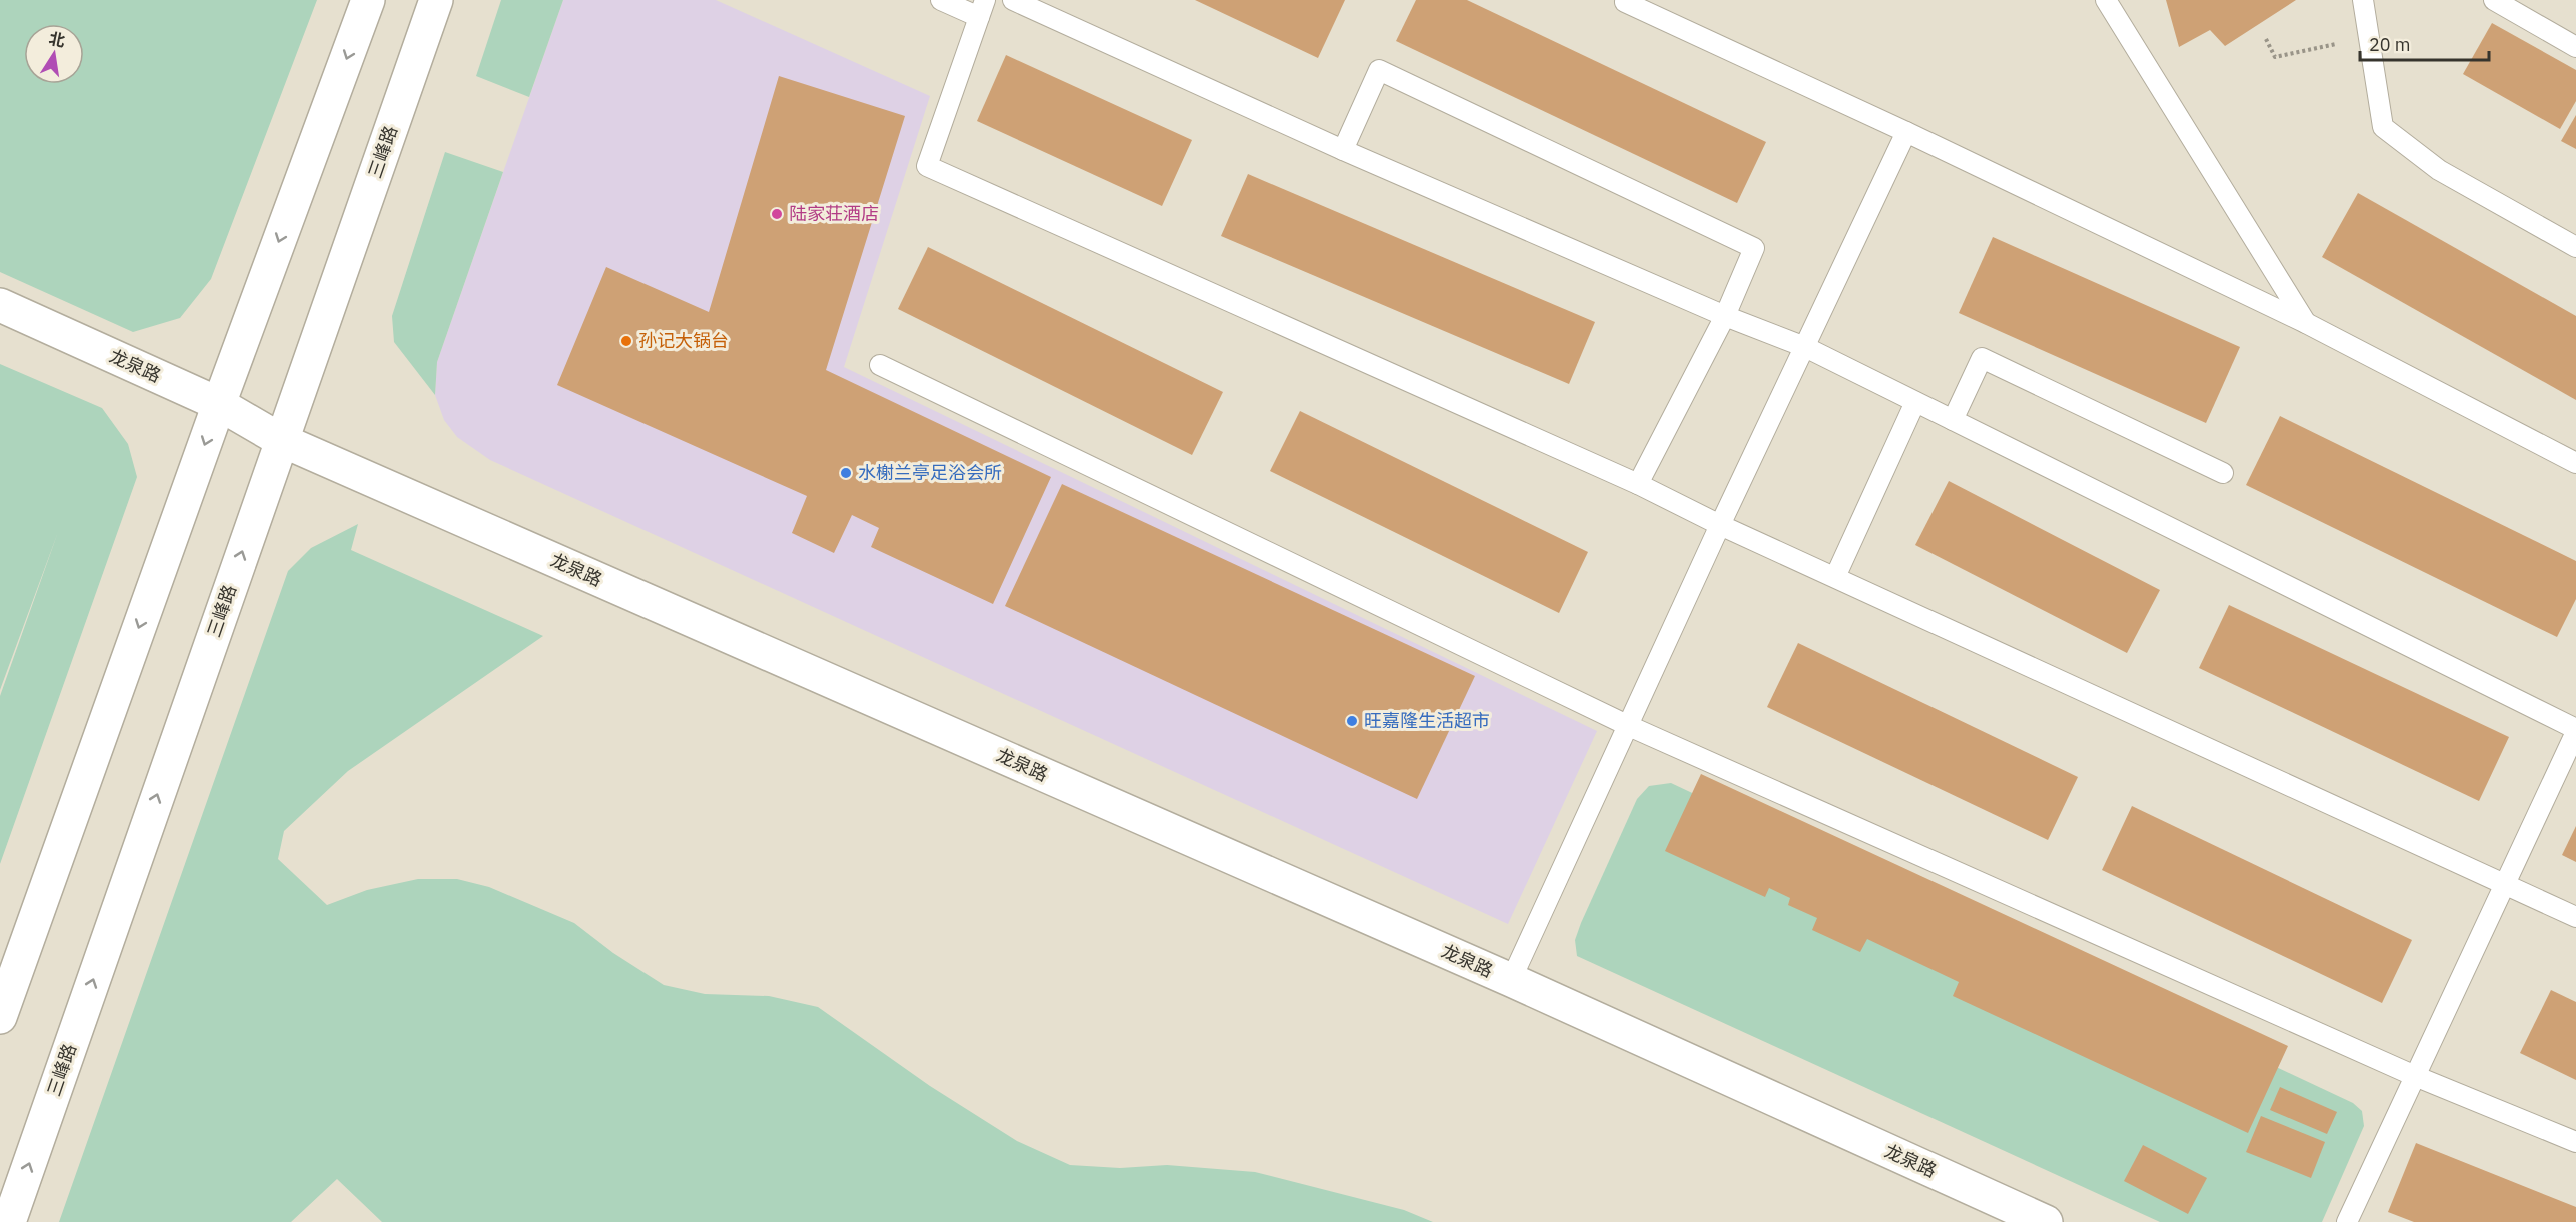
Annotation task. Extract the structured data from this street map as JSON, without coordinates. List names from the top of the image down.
{
  "streets": {
    "main road": ["三峰路", "龙泉路"]
  },
  "crossings": [
    ["三峰路", "龙泉路"]
  ],
  "places": [
    "陆家荘酒店",
    "孙记大锅台",
    "水榭兰亭足浴会所",
    "旺嘉隆生活超市"
  ],
  "scale_bar": "20 m",
  "north": "top"
}
